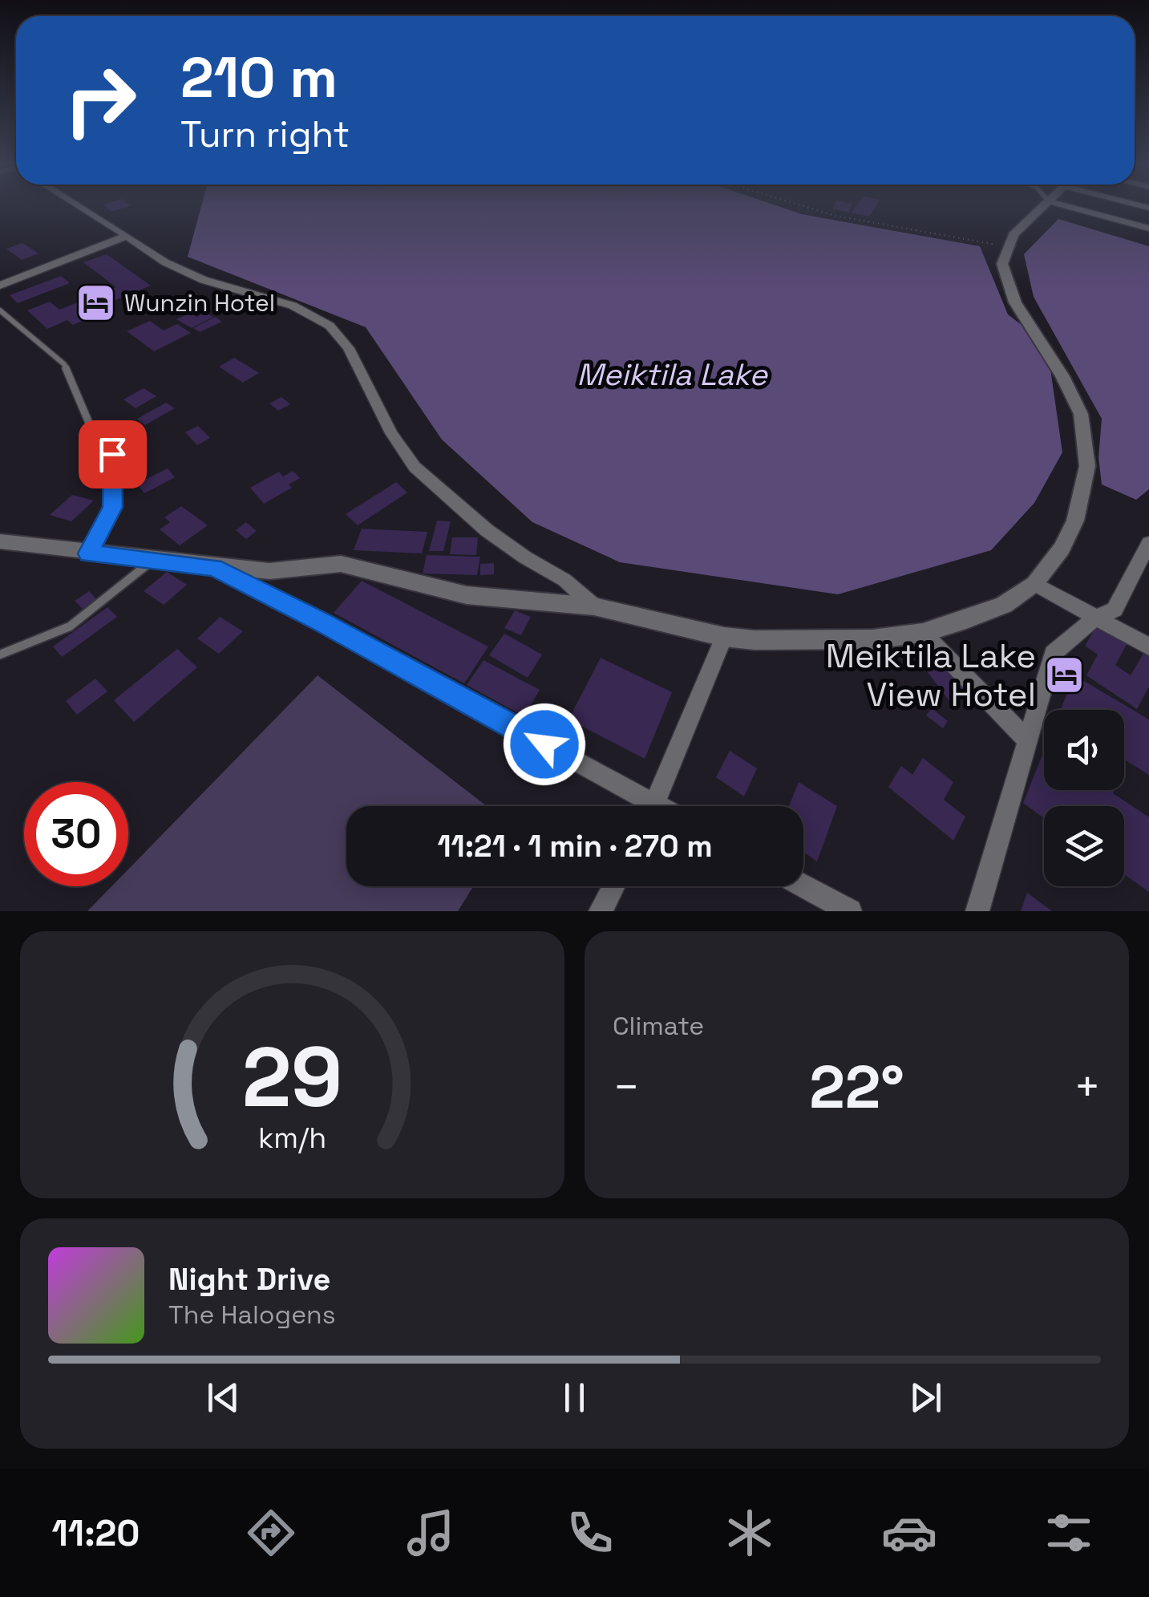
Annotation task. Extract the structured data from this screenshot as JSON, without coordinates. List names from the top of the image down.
{
  "water": ["Meiktila Lake"],
  "places": {
    "hotel": ["Wunzin Hotel", "Meiktila Lake View Hotel"]
  },
  "page": {
    "turn": ["210 m", "Turn right"],
    "limit": "30",
    "trip": "11:21 · 1 min · 270 m",
    "tile": "Climate",
    "heat": ["−", "22°", "+"],
    "song": ["Night Drive", "The Halogens"],
    "tabs": "11:20",
    "gauge": ["29", "km/h"]
  }
}
